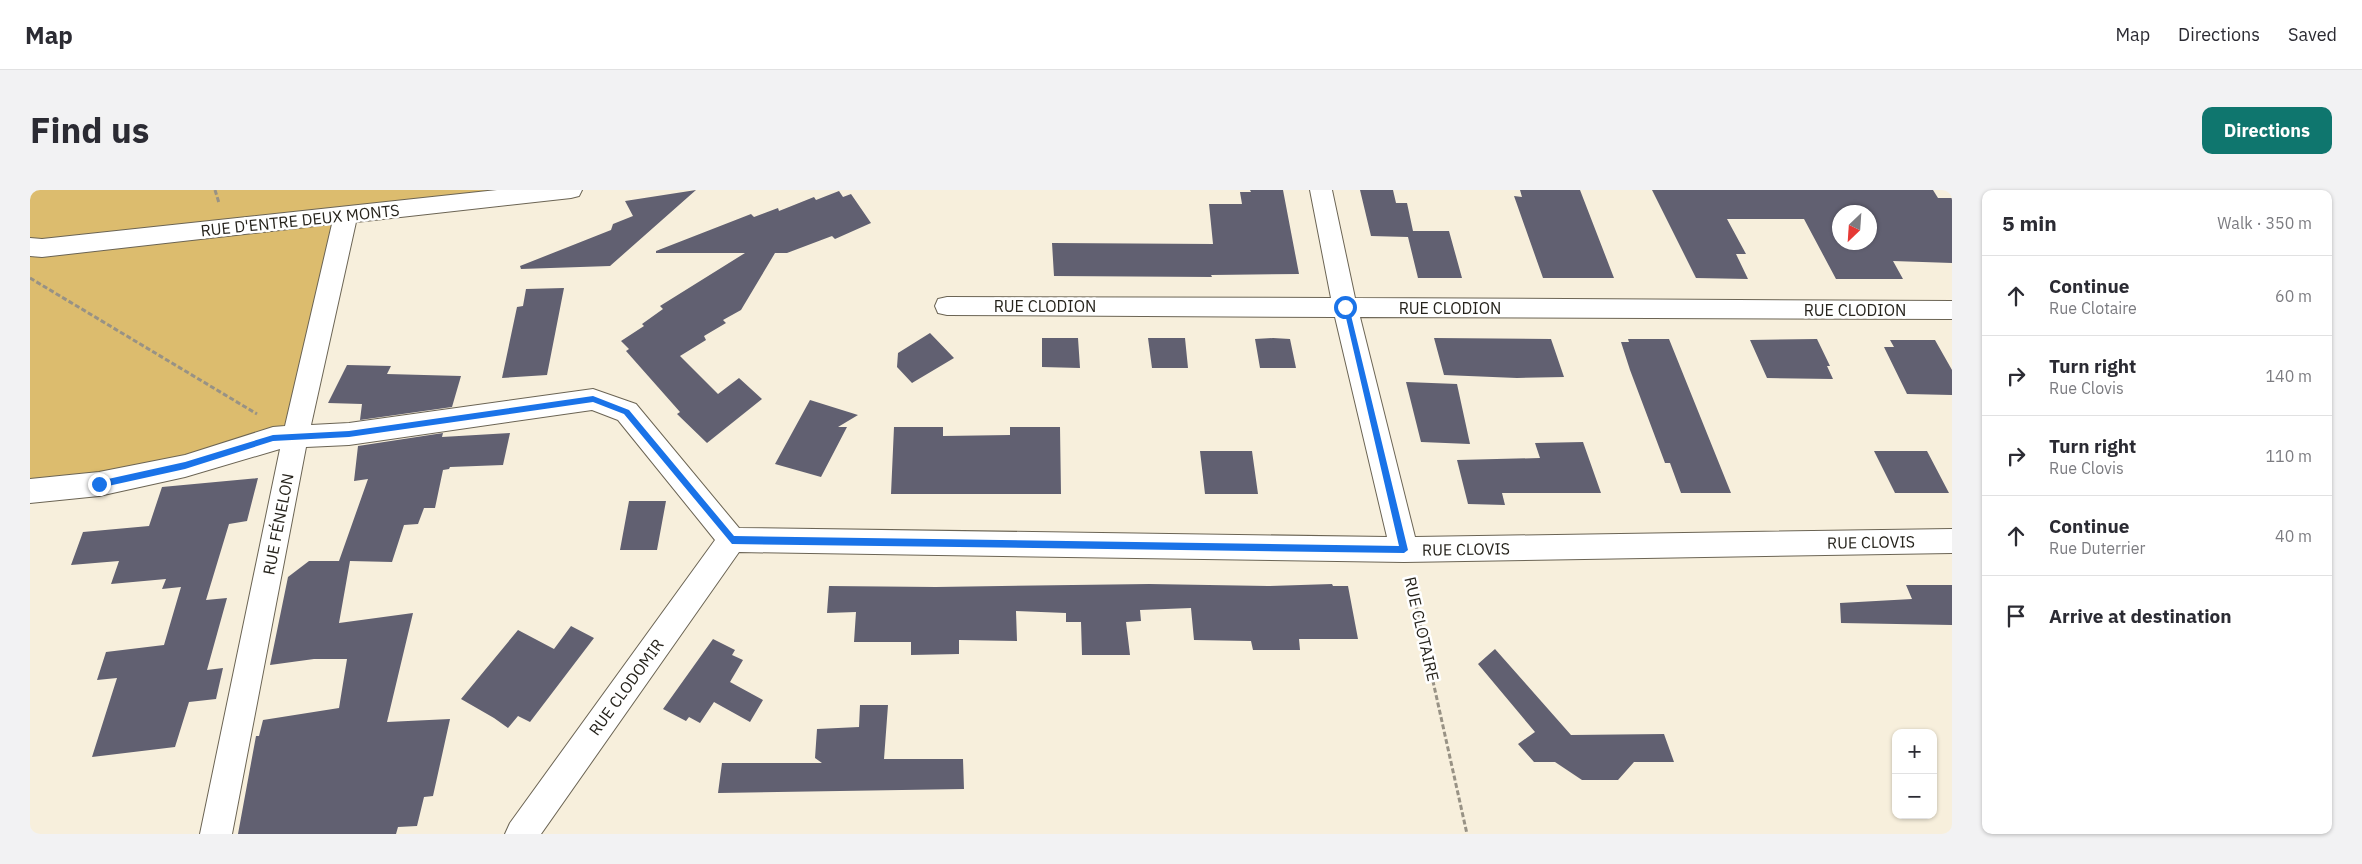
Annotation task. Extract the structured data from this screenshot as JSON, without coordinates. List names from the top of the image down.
{
  "streets": {
    "street": [
      "RUE D'ENTRE DEUX MONTS",
      "RUE CLODION",
      "RUE FÉNELON",
      "RUE CLOVIS",
      "RUE CLODOMIR"
    ],
    "path": ["RUE CLOTAIRE"]
  },
  "crossings": [
    ["RUE D'ENTRE DEUX MONTS", "RUE FÉNELON"],
    ["RUE CLOVIS", "RUE CLOTAIRE"],
    ["RUE CLOVIS", "RUE CLODOMIR"]
  ],
  "north": "bottom left",
  "page": {
    "header": "Map",
    "nav": ["Map", "Directions", "Saved"],
    "title": "Find us",
    "buttons": "Directions",
    "heading": ["5 min", "Walk · 350 m"],
    "list": [
      ["Continue", "Rue Clotaire", "60 m"],
      ["Turn right", "Rue Clovis", "140 m"],
      ["Turn right", "Rue Clovis", "110 m"],
      ["Continue", "Rue Duterrier", "40 m"],
      "Arrive at destination"
    ],
    "map_buttons": ["+", "−"]
  }
}
